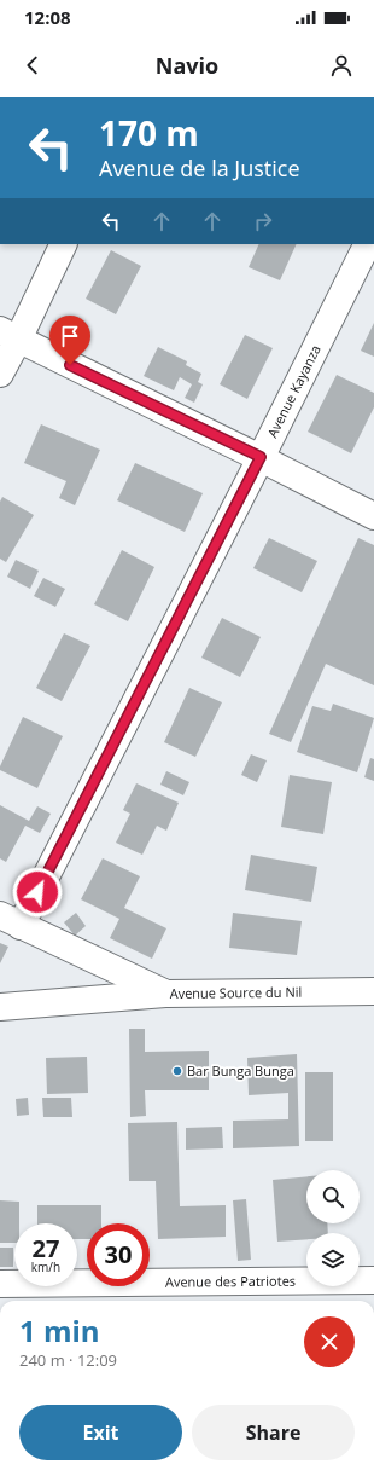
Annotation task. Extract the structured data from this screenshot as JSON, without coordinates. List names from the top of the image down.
{
  "streets": {
    "street": ["Avenue Kayanza", "Avenue Source du Nil", "Avenue des Patriotes"]
  },
  "crossings": [
    ["Avenue Kayanza", "Avenue Source du Nil"]
  ],
  "places": ["Bar Bunga Bunga"],
  "page": {
    "status": "12:08",
    "header": "Navio",
    "turn": ["170 m", "Avenue de la Justice"],
    "speed": "27 km/h",
    "limit": "30",
    "heading": ["1 min", "240 m · 12:09"],
    "buttons": ["Exit", "Share"]
  }
}
